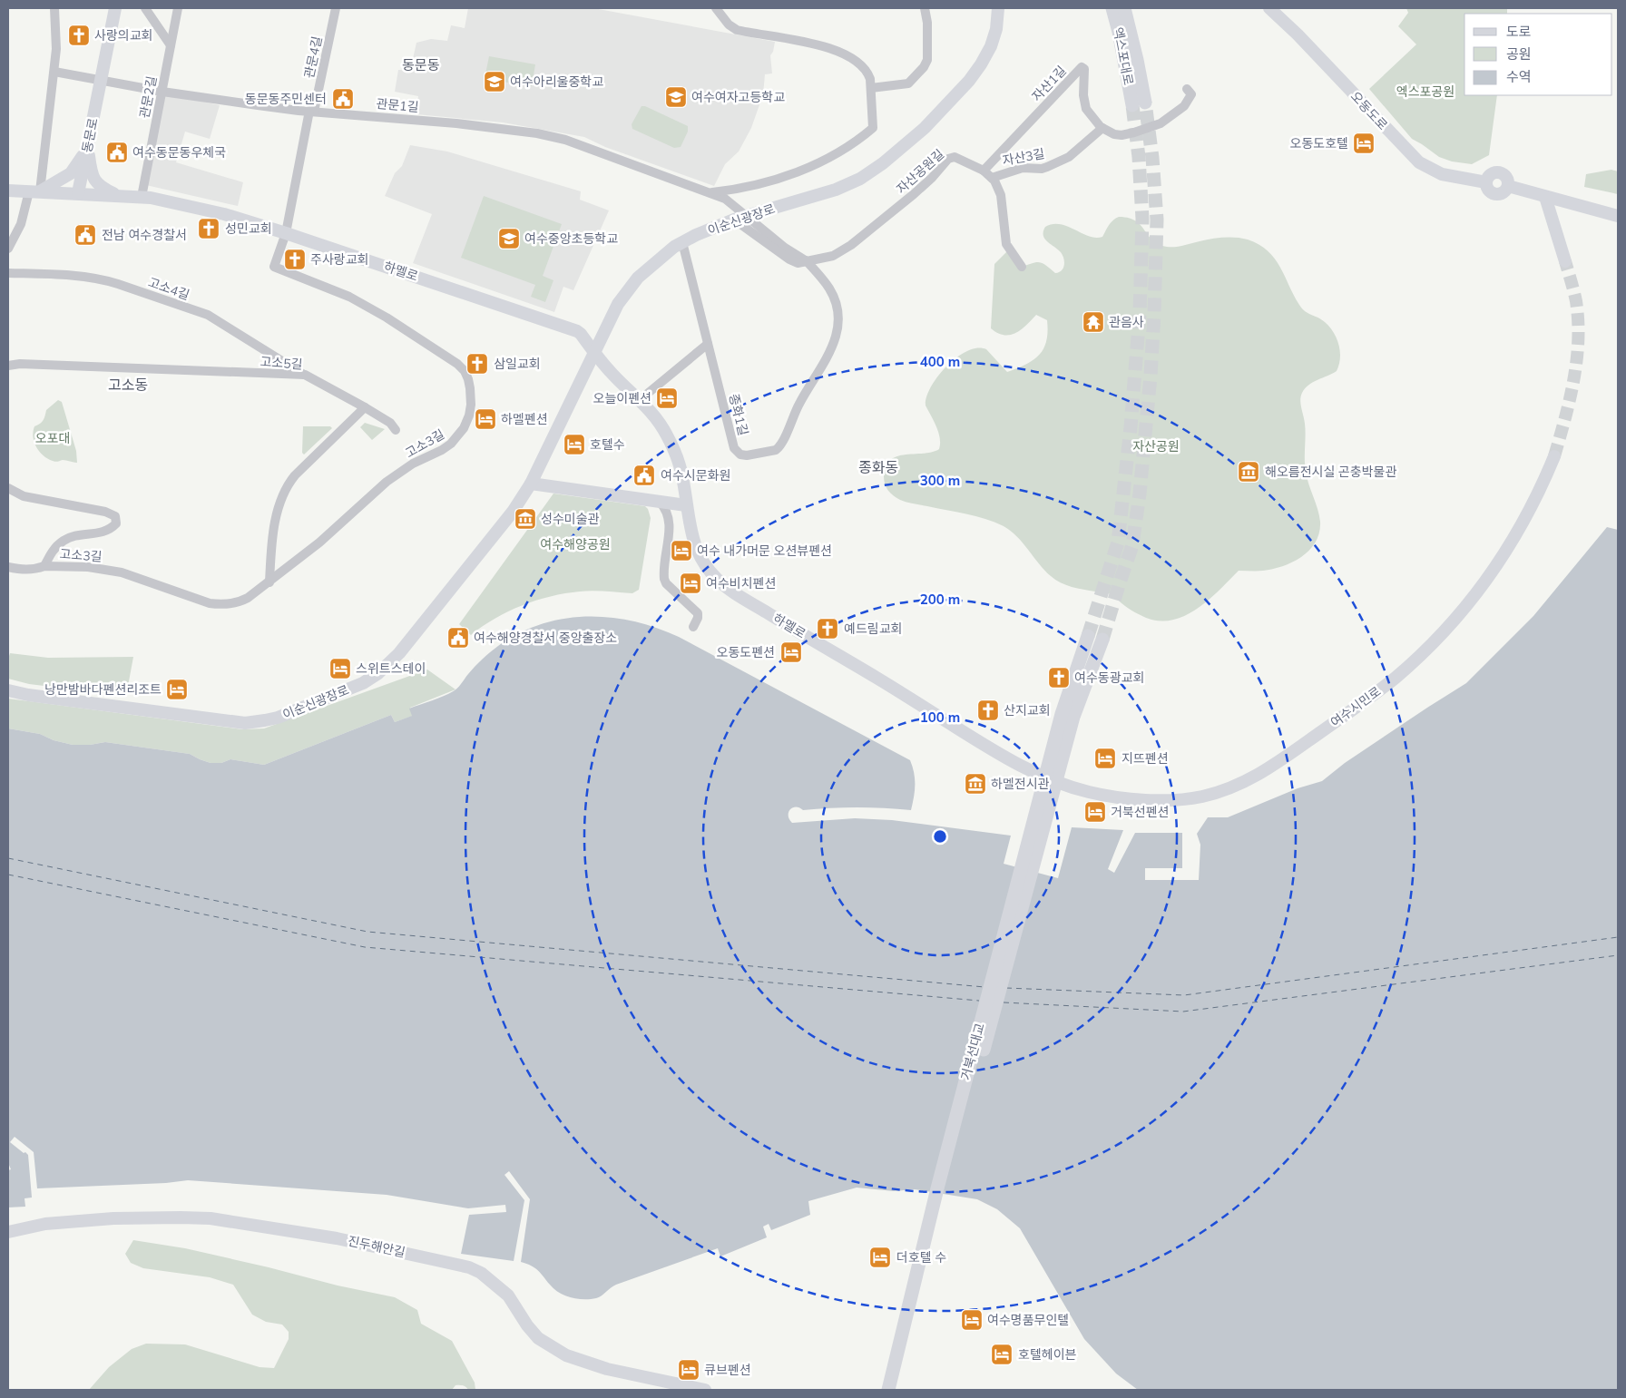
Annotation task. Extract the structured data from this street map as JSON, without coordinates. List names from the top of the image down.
{
  "streets": {
    "main road": ["엑스포대로", "거북선대교"],
    "street": [
      "관문4길",
      "자산1길",
      "관문2길",
      "관문1길",
      "오동도로",
      "동문로",
      "자산3길",
      "자산공원길",
      "이순신광장로",
      "하멜로",
      "고소4길",
      "고소5길",
      "종화1길",
      "고소3길",
      "여수시민로",
      "진두해안길"
    ]
  },
  "crossings": [
    ["관문4길", "관문1길"],
    ["관문4길", "고소3길"],
    ["자산1길", "자산3길"],
    ["자산1길", "자산공원길"],
    ["관문2길", "관문1길"],
    ["관문2길", "하멜로"],
    ["관문1길", "동문로"],
    ["관문1길", "자산공원길"],
    ["관문1길", "종화1길"],
    ["관문1길", "고소3길"],
    ["동문로", "하멜로"],
    ["자산3길", "자산공원길"],
    ["자산공원길", "이순신광장로"],
    ["자산공원길", "종화1길"],
    ["이순신광장로", "하멜로"],
    ["이순신광장로", "종화1길"],
    ["하멜로", "고소3길"],
    ["하멜로", "여수시민로"],
    ["고소4길", "고소5길"]
  ],
  "districts": ["동문동", "고소동", "종화동"],
  "parks": [
    "엑스포공원",
    "오포대",
    "자산공원",
    "여수해양공원"
  ],
  "places": {
    "church": [
      "사랑의교회",
      "성민교회",
      "주사랑교회",
      "삼일교회",
      "예드림교회",
      "여수동광교회",
      "산지교회"
    ],
    "school or university": ["여수아리울중학교", "여수여자고등학교", "여수중앙초등학교"],
    "public building": [
      "동문동주민센터",
      "여수동문동우체국",
      "전남 여수경찰서",
      "여수시문화원",
      "여수해양경찰서 중앙출장소"
    ],
    "hotel": [
      "오동도호텔",
      "오늘이펜션",
      "하멜펜션",
      "호텔수",
      "여수 내가머문 오션뷰펜션",
      "여수비치펜션",
      "오동도펜션",
      "스위트스테이",
      "낭만밤바다펜션리조트",
      "지뜨펜션",
      "거북선펜션",
      "더호텔 수",
      "여수명품무인텔",
      "호텔헤이븐",
      "큐브펜션"
    ],
    "temple": ["관음사"],
    "museum": ["해오름전시실 곤충박물관", "성수미술관", "하멜전시관"]
  },
  "legend": ["도로", "공원", "수역"],
  "rings": [
    "400 m",
    "300 m",
    "200 m",
    "100 m"
  ]
}
